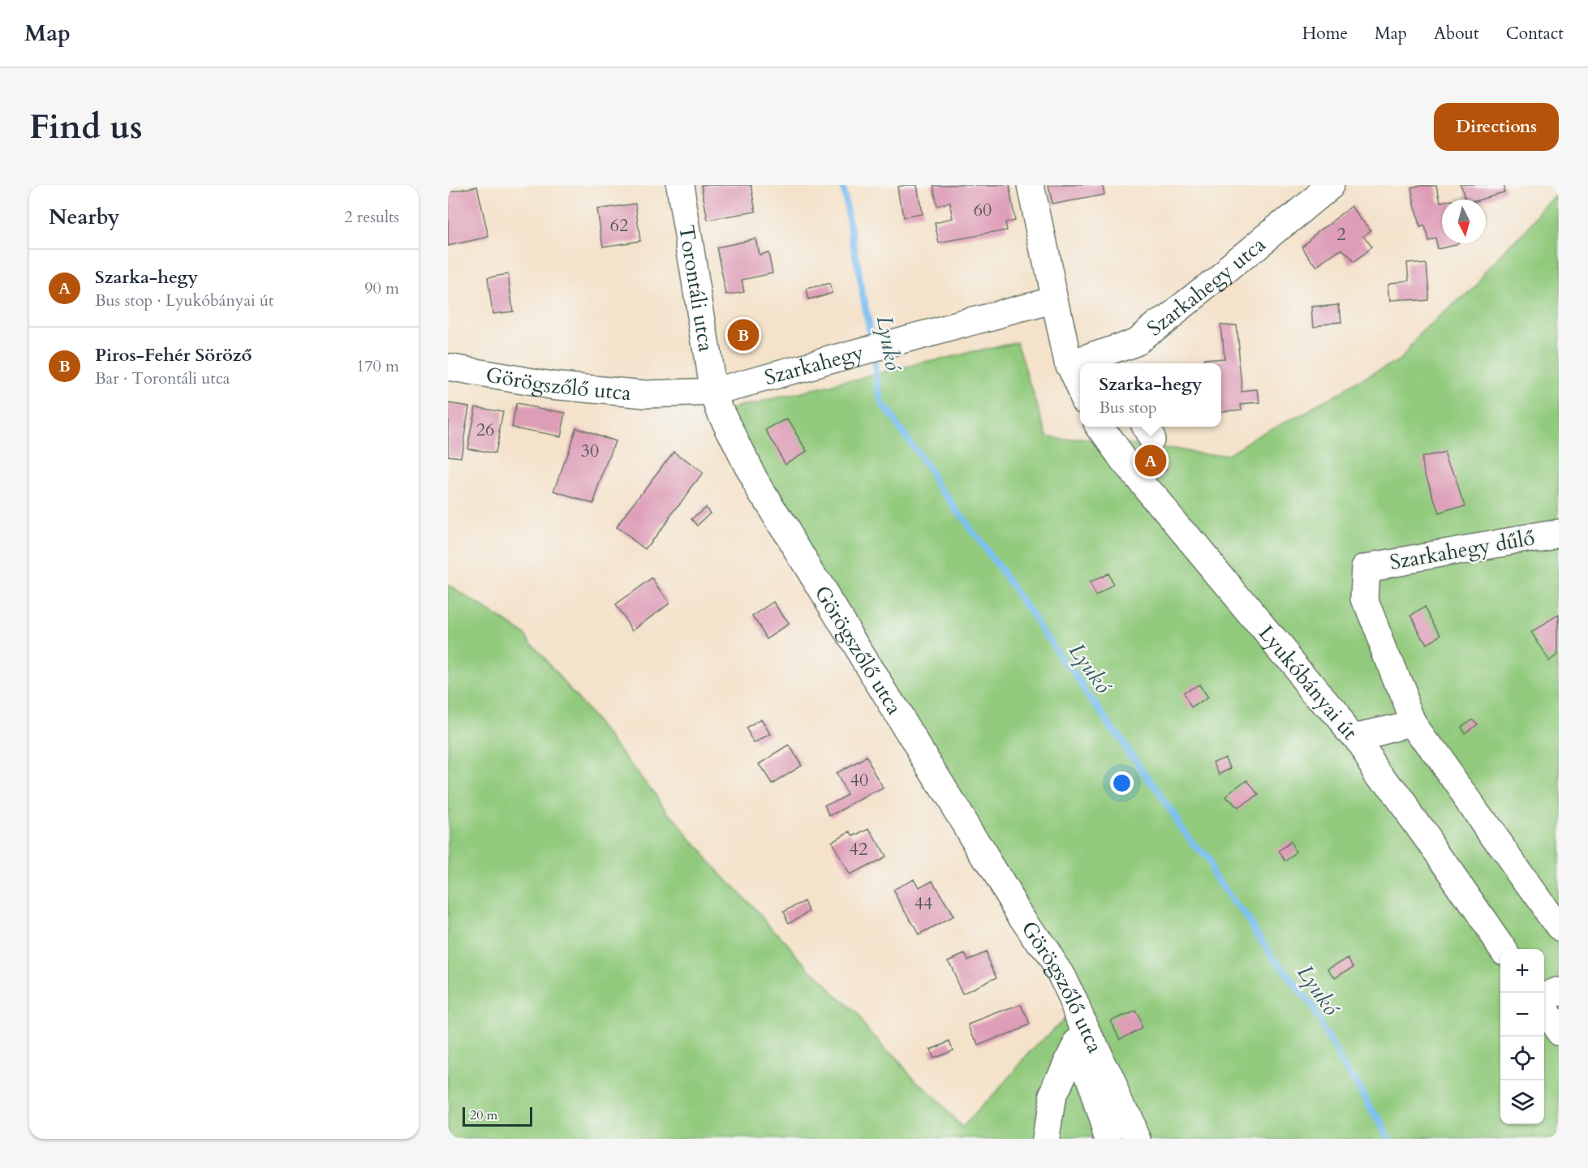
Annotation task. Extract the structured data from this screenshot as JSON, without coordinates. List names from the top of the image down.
{
  "streets": {
    "street": [
      "Szarkahegy utca",
      "Torontáli utca",
      "Szarkahegy",
      "Görögszőlő utca",
      "Szarkahegy dűlő",
      "Lyukóbányai út"
    ]
  },
  "crossings": [
    ["Torontáli utca", "Szarkahegy"],
    ["Torontáli utca", "Görögszőlő utca"],
    ["Szarkahegy", "Görögszőlő utca"]
  ],
  "water": ["Lyukó"],
  "house_numbers": [
    "60",
    "62",
    "2",
    "26",
    "30",
    "40",
    "42",
    "44"
  ],
  "scale_bar": "20 m",
  "north": "bottom",
  "page": {
    "header": "Map",
    "nav": [
      "Home",
      "Map",
      "About",
      "Contact"
    ],
    "buttons": "Directions",
    "title": "Find us",
    "heading": ["Nearby", "2 results"],
    "list": [
      {
        "mark": "A",
        "name": "Szarka-hegy",
        "note": "Bus stop · Lyukóbányai út",
        "value": "90 m"
      },
      {
        "mark": "B",
        "name": "Piros-Fehér Söröző",
        "note": "Bar · Torontáli utca",
        "value": "170 m"
      }
    ],
    "pins": ["B", "A"],
    "popup": ["Szarka-hegy", "Bus stop"],
    "map_buttons": ["+", "−"],
    "scale": "20 m"
  }
}
